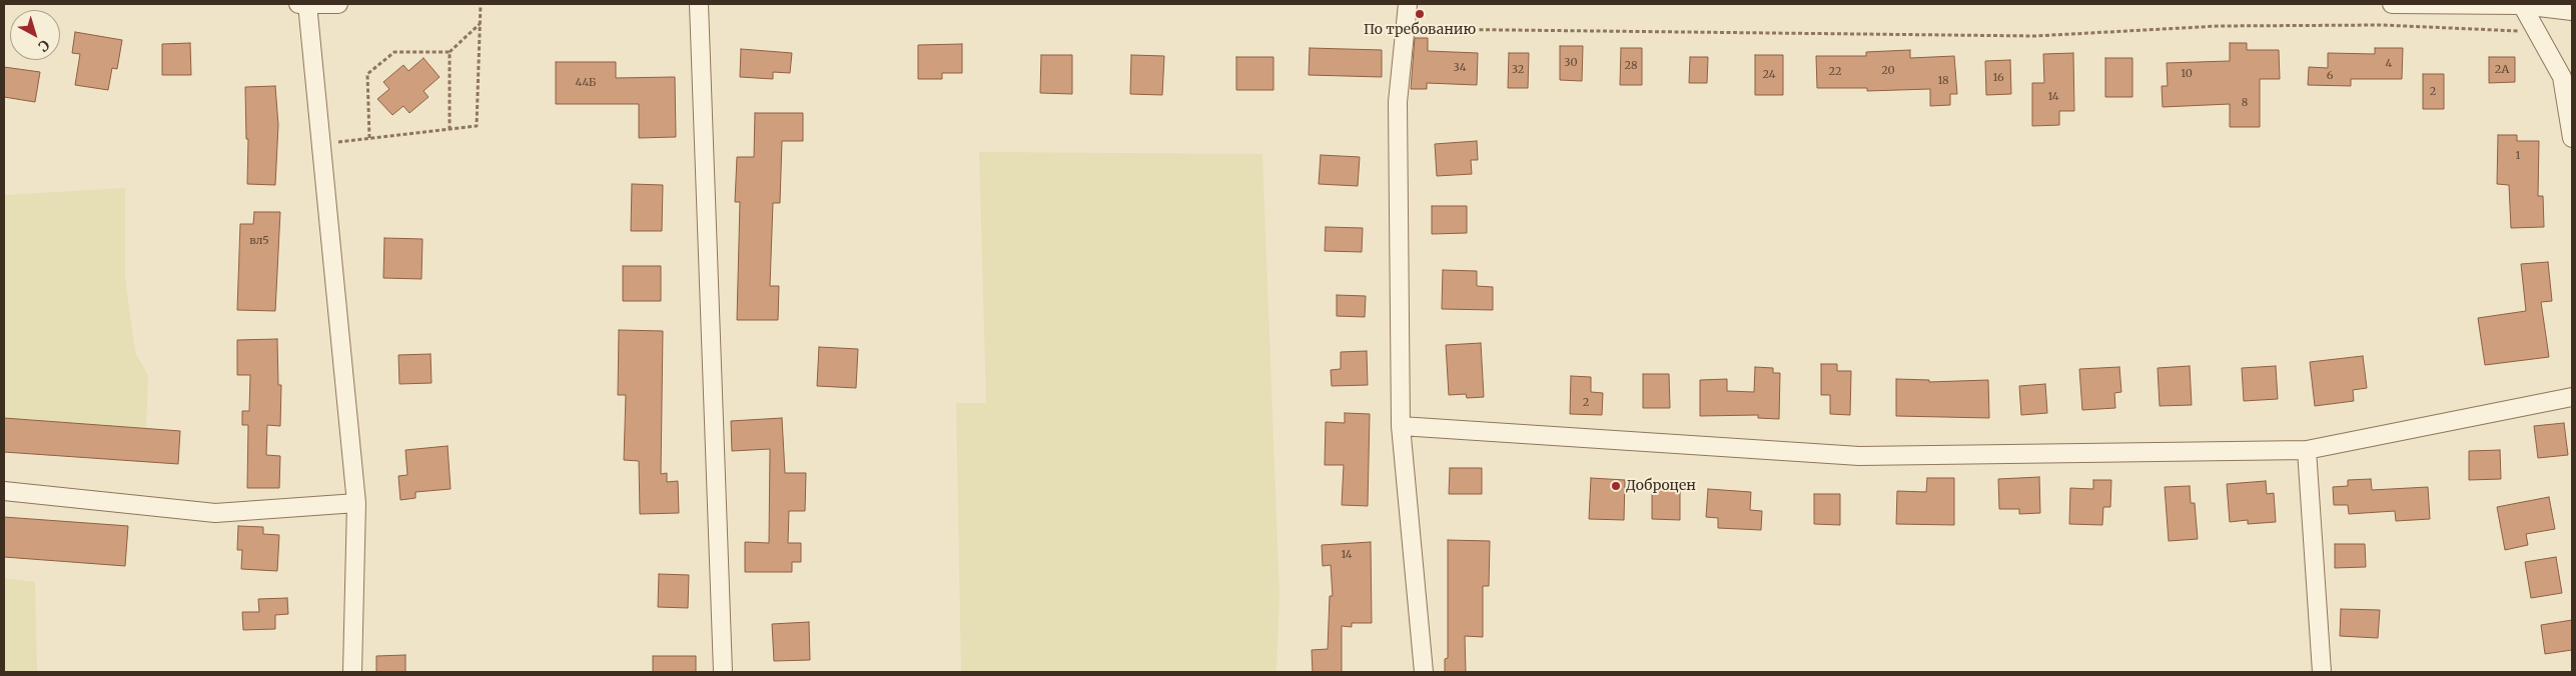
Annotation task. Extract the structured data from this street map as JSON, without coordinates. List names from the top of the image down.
{
  "places": ["По требованию", "Доброцен"],
  "house_numbers": [
    "30",
    "4",
    "28",
    "34",
    "32",
    "2А",
    "20",
    "22",
    "10",
    "24",
    "6",
    "16",
    "18",
    "44Б",
    "2",
    "14",
    "8",
    "1",
    "вл5",
    "2",
    "14"
  ],
  "north": "bottom right"
}
